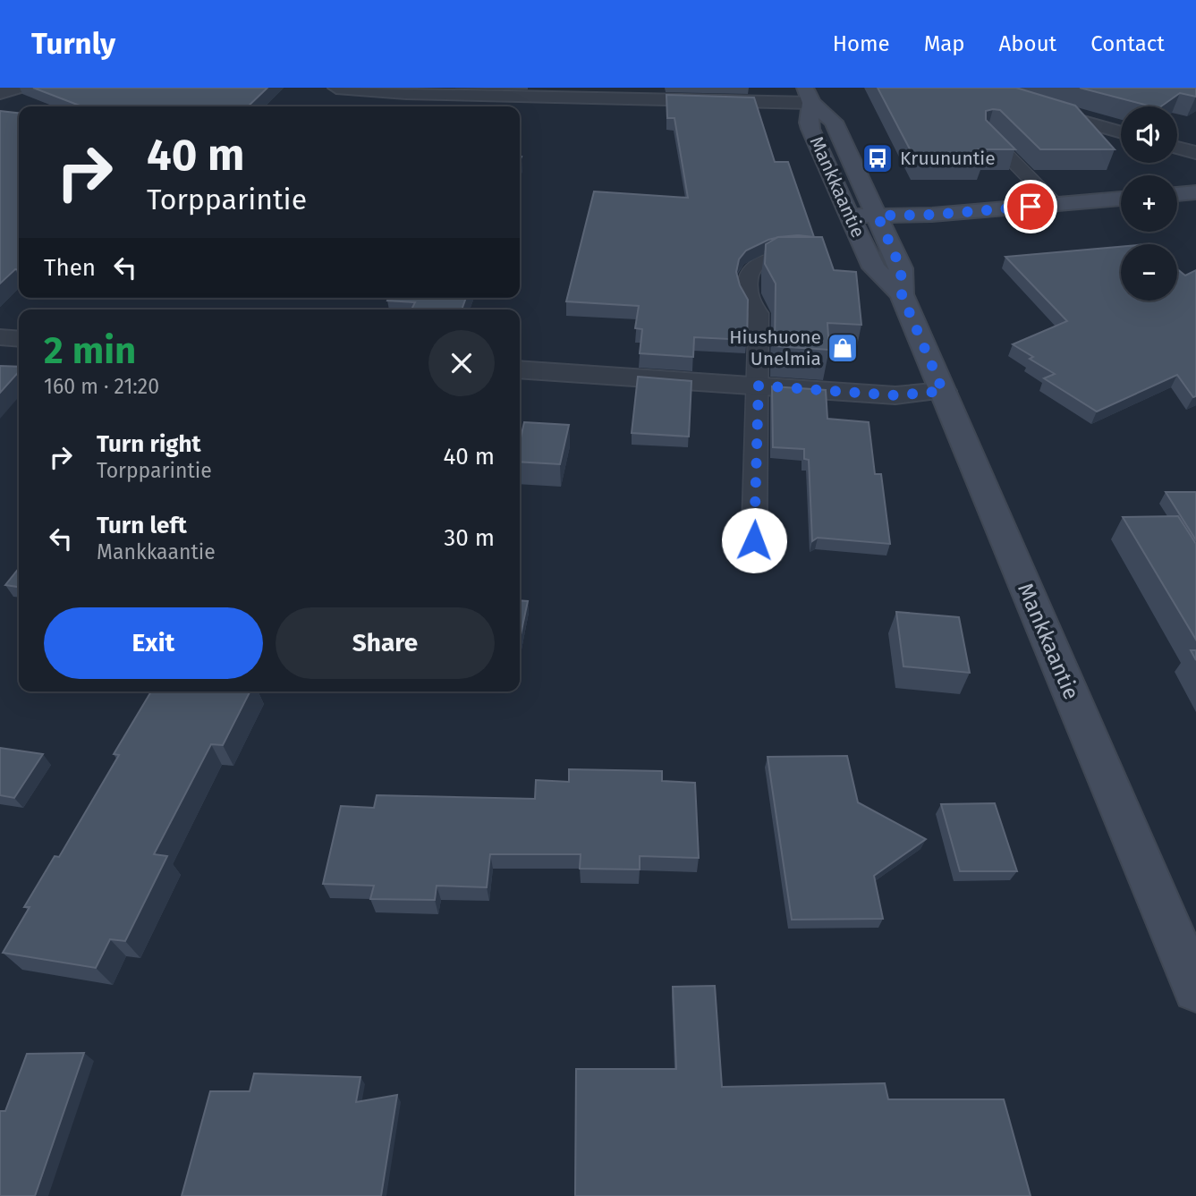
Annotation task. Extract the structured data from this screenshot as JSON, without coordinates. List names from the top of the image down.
{
  "streets": {
    "main road": ["Mankkaantie"]
  },
  "places": {
    "bus stop": ["Kruununtie"],
    "shop": ["Hiushuone Unelmia"]
  },
  "page": {
    "header": "Turnly",
    "nav": [
      "Home",
      "Map",
      "About",
      "Contact"
    ],
    "map_buttons": ["+", "−"],
    "turn": ["40 m", "Torpparintie"],
    "then": "Then",
    "heading": ["2 min", "160 m · 21:20"],
    "list": [
      {
        "name": "Turn right",
        "note": "Torpparintie",
        "value": "40 m"
      },
      {
        "name": "Turn left",
        "note": "Mankkaantie",
        "value": "30 m"
      }
    ],
    "buttons": ["Exit", "Share"]
  }
}
